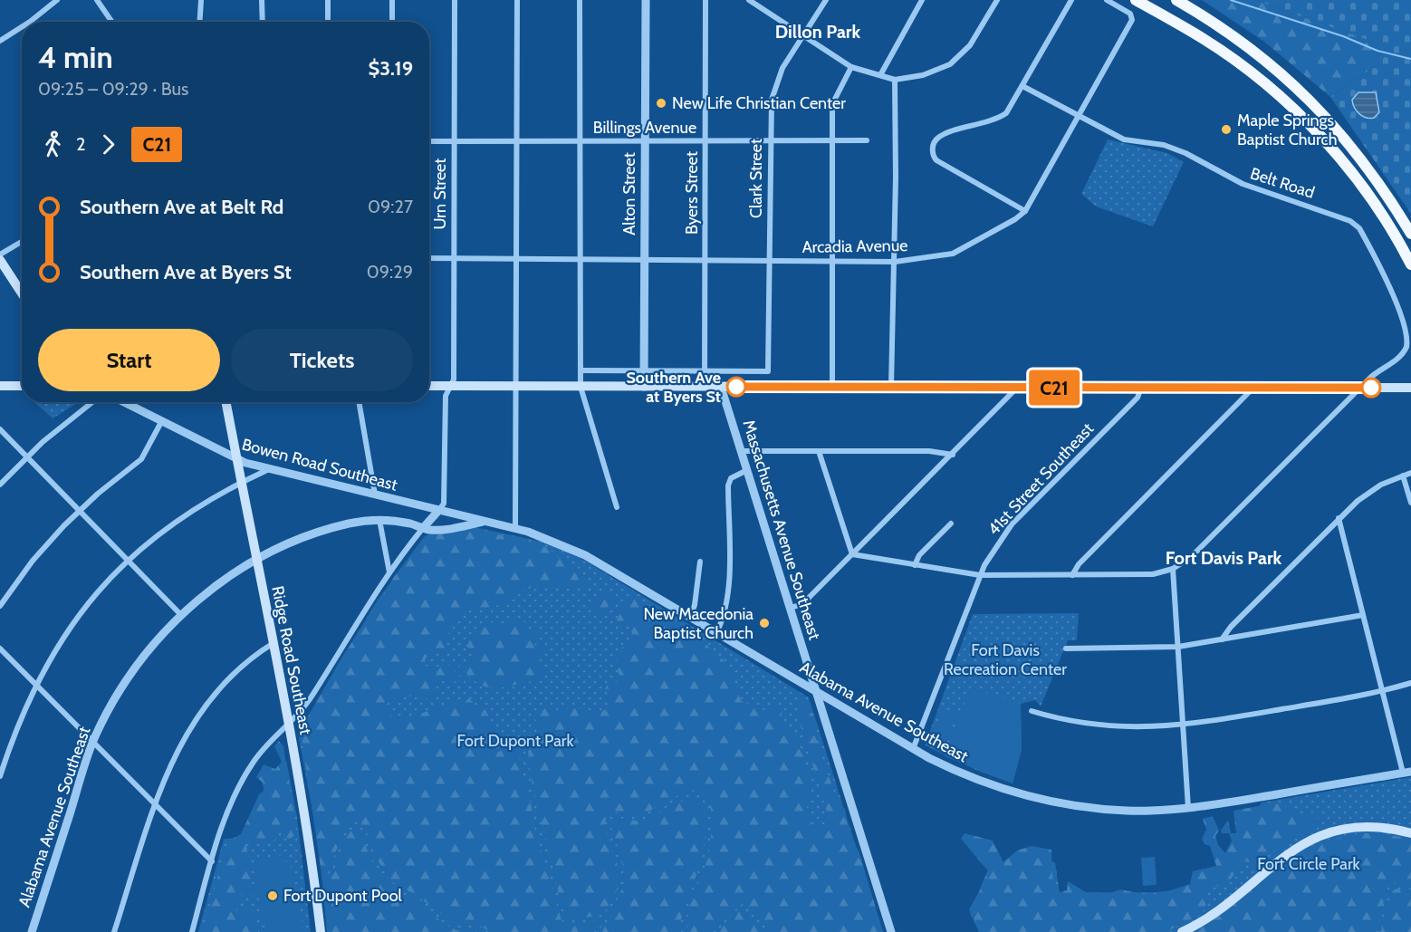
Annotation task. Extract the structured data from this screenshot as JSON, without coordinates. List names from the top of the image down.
{
  "streets": {
    "main road": ["Ridge Road Southeast"],
    "street": [
      "Billings Avenue",
      "Clark Street",
      "Belt Road",
      "Byers Street",
      "Urn Street",
      "Alton Street",
      "Arcadia Avenue",
      "Bowen Road Southeast",
      "41st Street Southeast",
      "Massachusetts Avenue Southeast",
      "Alabama Avenue Southeast"
    ]
  },
  "crossings": [
    ["Billings Avenue", "Clark Street"],
    ["Billings Avenue", "Byers Street"],
    ["Billings Avenue", "Urn Street"],
    ["Billings Avenue", "Alton Street"],
    ["Clark Street", "Byers Street"],
    ["Clark Street", "Arcadia Avenue"],
    ["Belt Road", "Arcadia Avenue"],
    ["Byers Street", "Arcadia Avenue"],
    ["Urn Street", "Arcadia Avenue"],
    ["Urn Street", "Bowen Road Southeast"],
    ["Urn Street", "Alabama Avenue Southeast"],
    ["Alton Street", "Arcadia Avenue"],
    ["Bowen Road Southeast", "Ridge Road Southeast"],
    ["Bowen Road Southeast", "Alabama Avenue Southeast"],
    ["41st Street Southeast", "Alabama Avenue Southeast"],
    ["Massachusetts Avenue Southeast", "Alabama Avenue Southeast"],
    ["Ridge Road Southeast", "Alabama Avenue Southeast"]
  ],
  "districts": ["Dillon Park", "Fort Davis Park"],
  "parks": ["Fort Davis Recreation Center", "Fort Dupont Park", "Fort Circle Park"],
  "places": [
    "New Life Christian Center",
    "Maple Springs Baptist Church",
    "Southern Ave at Byers St",
    "New Macedonia Baptist Church",
    "Fort Dupont Pool"
  ],
  "lines": ["bus line C21"],
  "page": {
    "on_map": "C21",
    "heading": ["4 min", "09:25 – 09:29 · Bus", "$3.19"],
    "legs": ["2", "C21"],
    "list": [
      {
        "name": "Southern Ave at Belt Rd",
        "value": "09:27"
      },
      {
        "name": "Southern Ave at Byers St",
        "value": "09:29"
      }
    ],
    "buttons": ["Start", "Tickets"]
  }
}
